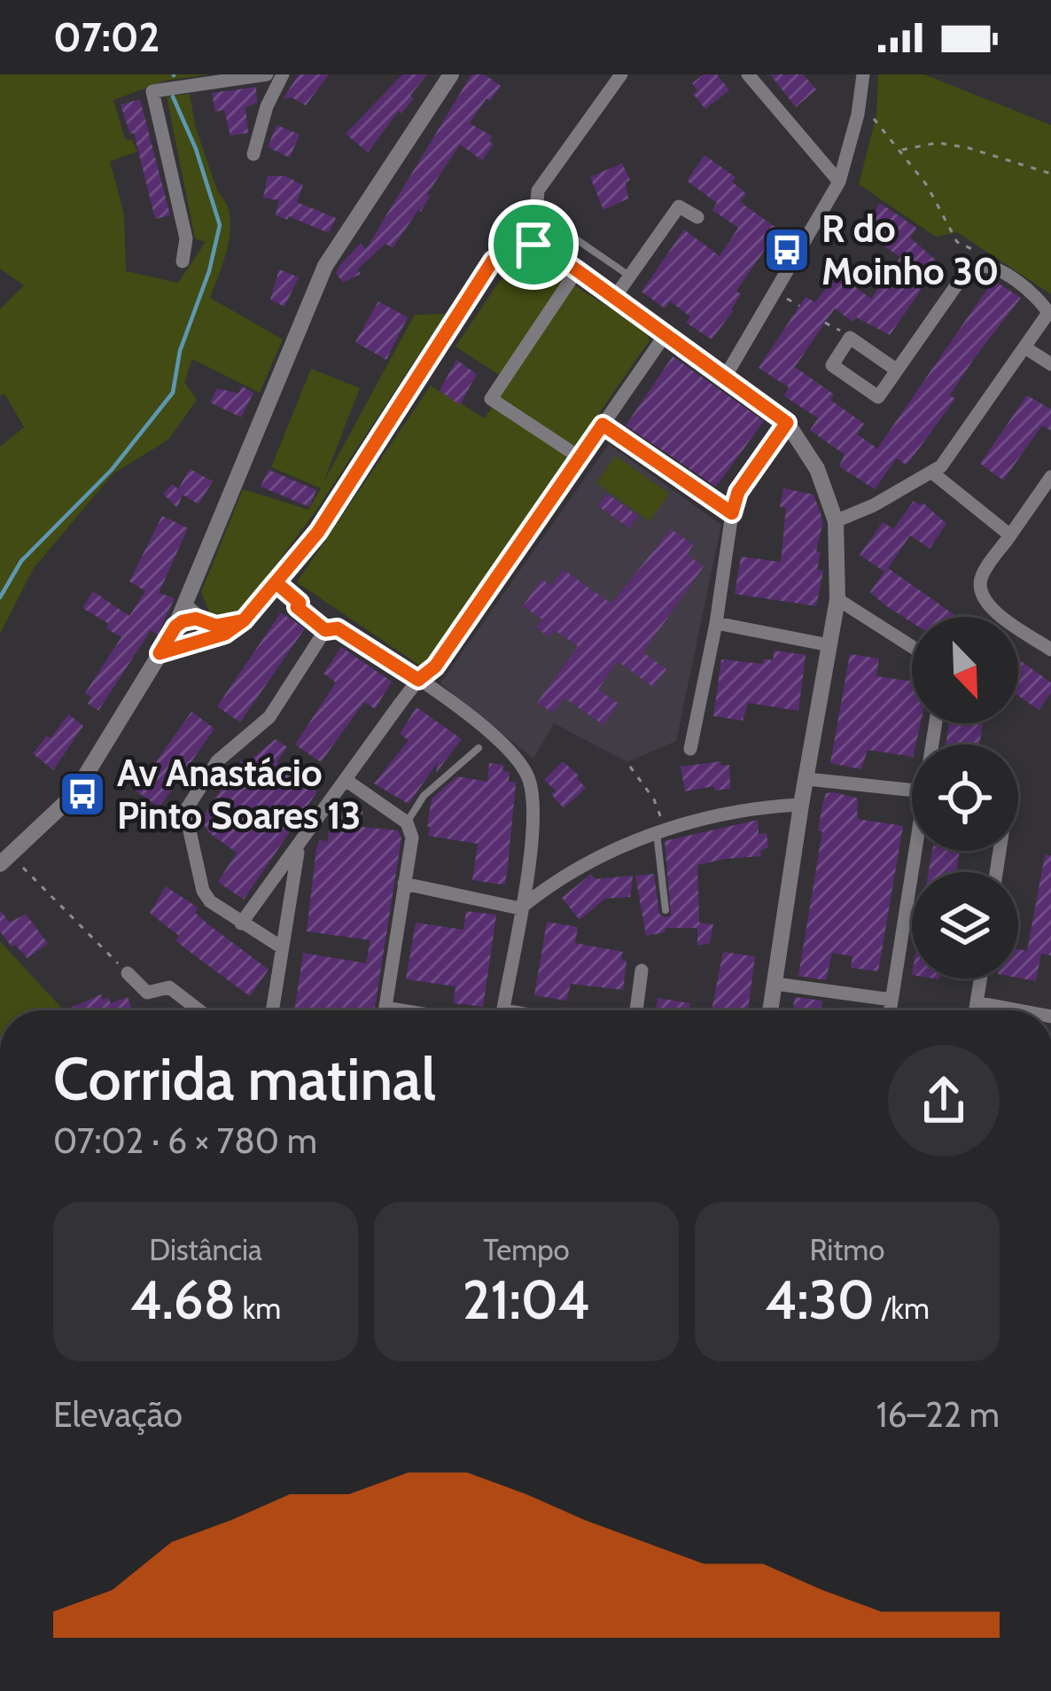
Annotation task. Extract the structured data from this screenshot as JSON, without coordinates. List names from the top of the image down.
{
  "places": {
    "bus stop": ["R do Moinho 30", "Av Anastácio Pinto Soares 13"]
  },
  "north": "bottom right",
  "page": {
    "status": "07:02",
    "heading": ["Corrida matinal", "07:02 · 6 × 780 m"],
    "stats": [
      ["Distância", "4.68 km"],
      ["Tempo", "21:04"],
      ["Ritmo", "4:30 /km"]
    ],
    "chart": ["Elevação", "16–22 m"]
  }
}
